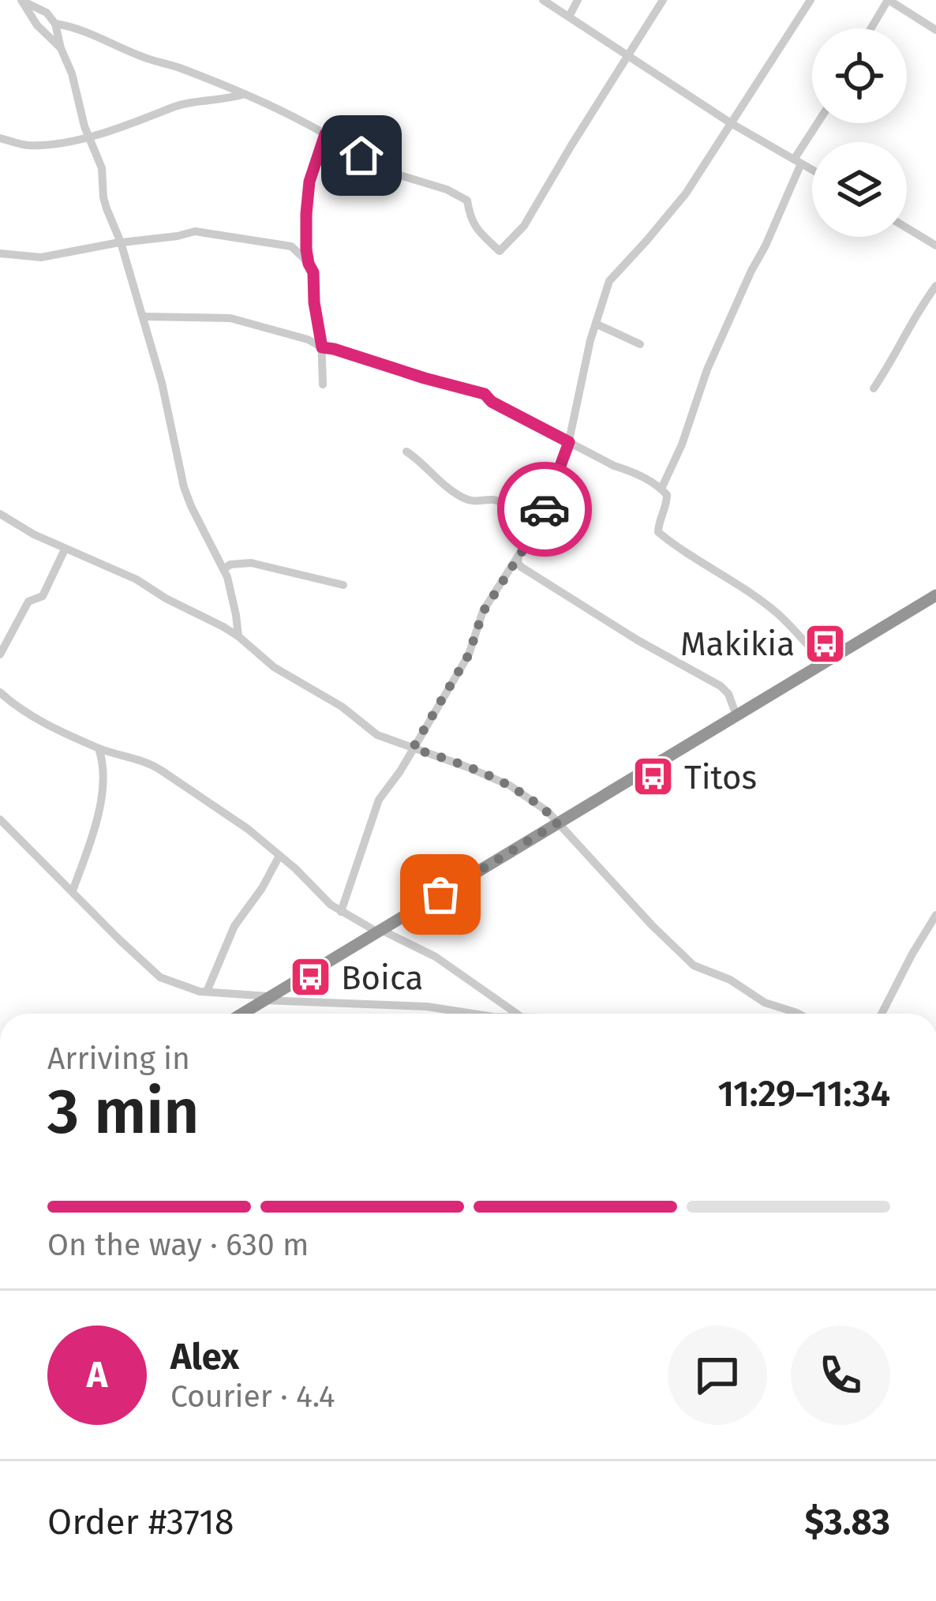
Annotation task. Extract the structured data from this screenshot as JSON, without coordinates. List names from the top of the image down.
{
  "places": {
    "bus stop": ["Makikia", "Titos", "Boica"]
  },
  "page": {
    "heading": ["3 min", "Arriving in", "11:29–11:34"],
    "panel": [
      "Alex",
      "Courier · 4.4",
      "Order #3718",
      "$3.83"
    ],
    "bar": "On the way · 630 m",
    "round": "A"
  }
}
